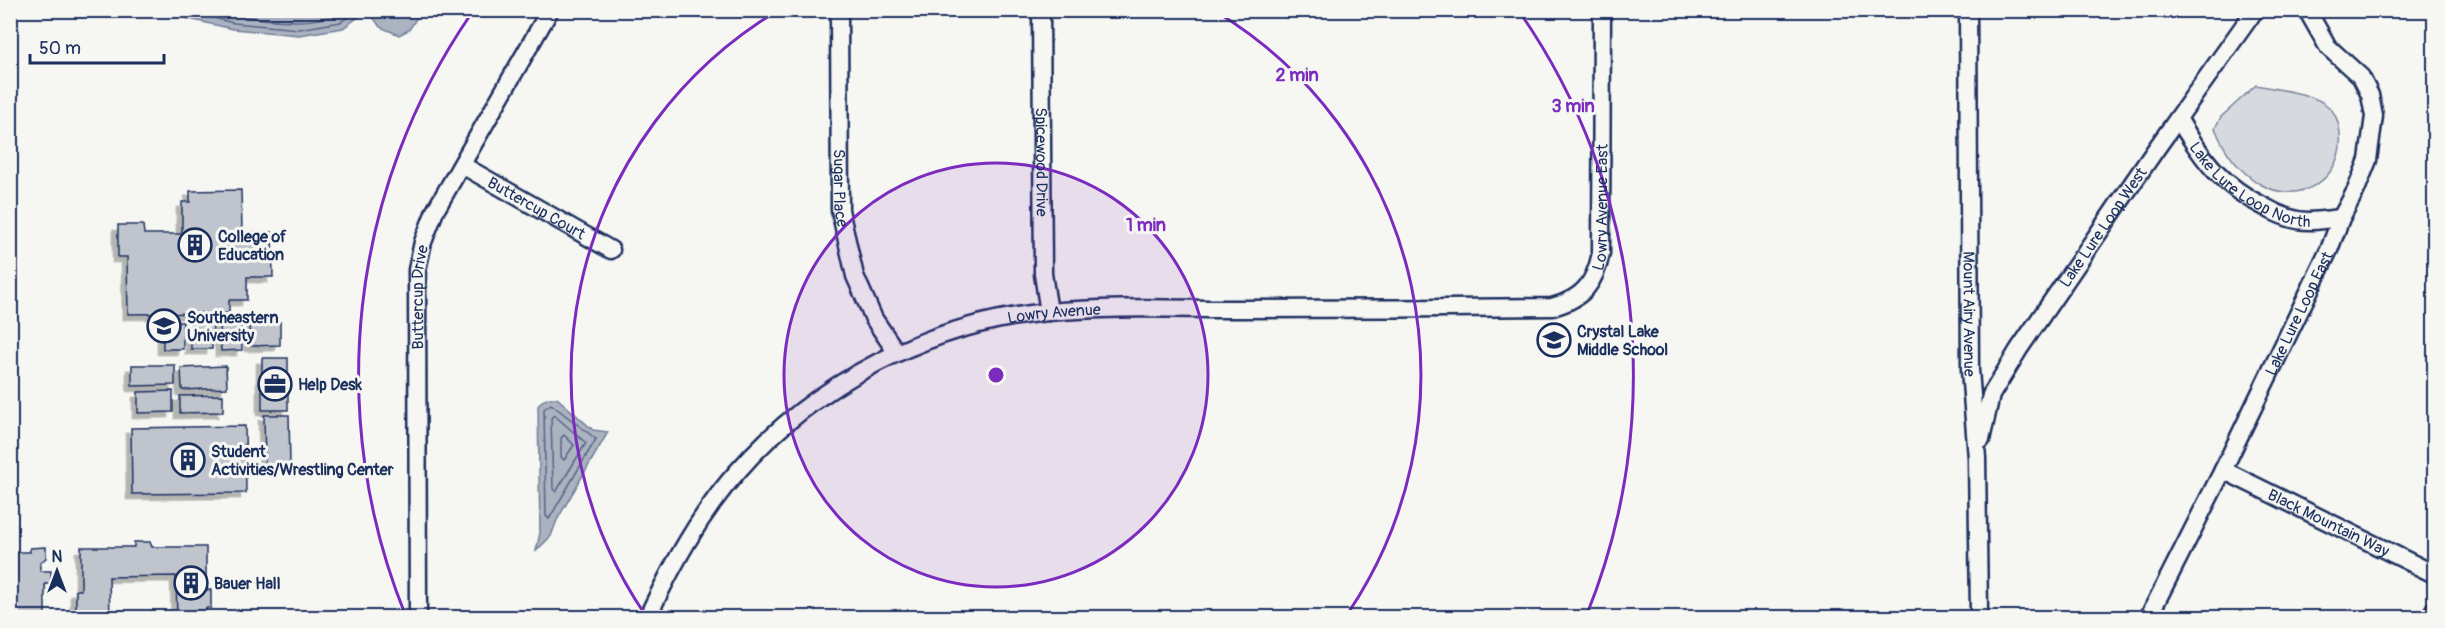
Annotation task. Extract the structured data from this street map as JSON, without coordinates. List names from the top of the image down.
{
  "streets": {
    "street": [
      "Spicewood Drive",
      "Lake Lure Loop North",
      "Sugar Place",
      "Lowry Avenue East",
      "Buttercup Court",
      "Lake Lure Loop West",
      "Buttercup Drive",
      "Lake Lure Loop East",
      "Mount Airy Avenue",
      "Lowry Avenue",
      "Black Mountain Way"
    ]
  },
  "crossings": [
    ["Spicewood Drive", "Lowry Avenue"],
    ["Lake Lure Loop North", "Lake Lure Loop West"],
    ["Lake Lure Loop North", "Lake Lure Loop East"],
    ["Sugar Place", "Lowry Avenue"],
    ["Lowry Avenue East", "Lowry Avenue"],
    ["Buttercup Court", "Buttercup Drive"],
    ["Lake Lure Loop West", "Mount Airy Avenue"],
    ["Lake Lure Loop East", "Black Mountain Way"]
  ],
  "places": {
    "building": ["College of Education", "Student Activities/Wrestling Center", "Bauer Hall"],
    "school or university": ["Southeastern University", "Crystal Lake Middle School"],
    "office": ["Help Desk"]
  },
  "scale_bar": "50 m",
  "north": "top",
  "rings": ["2 min", "3 min", "1 min"]
}
